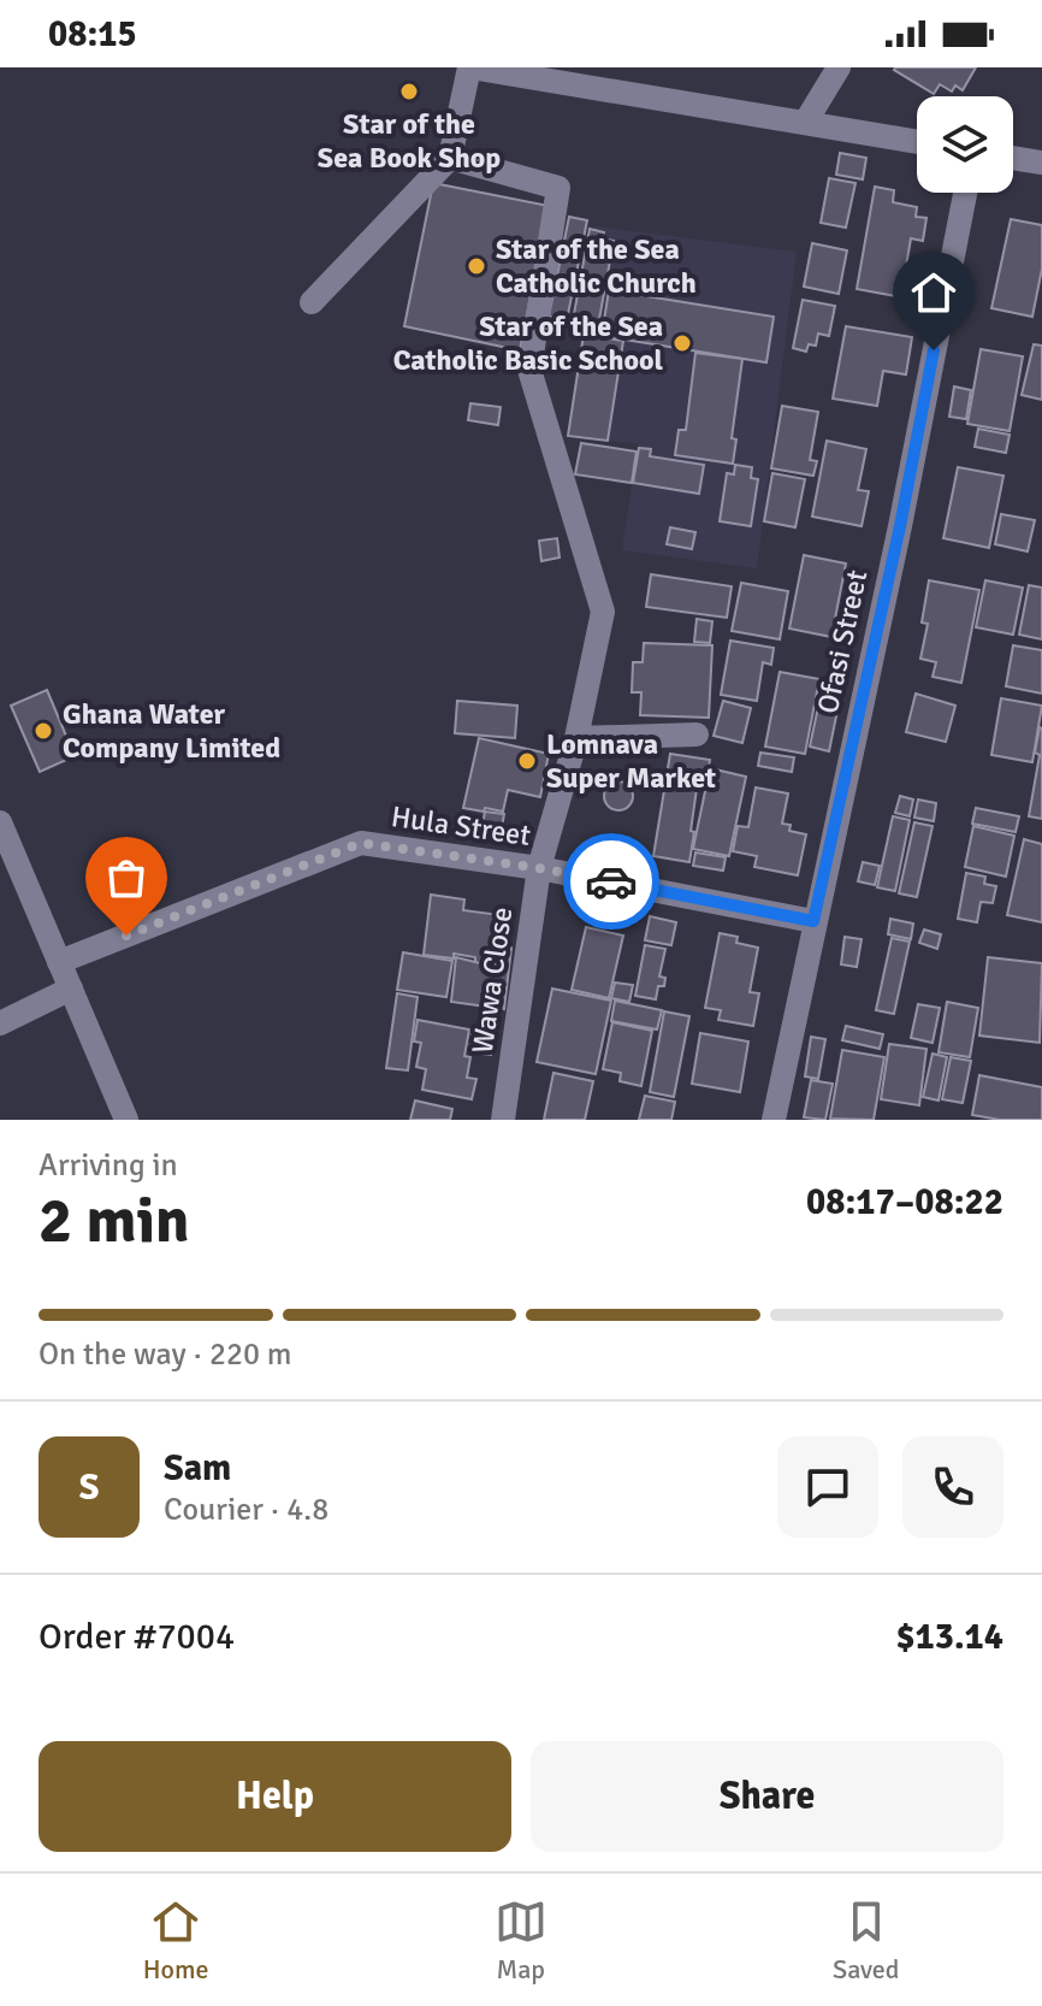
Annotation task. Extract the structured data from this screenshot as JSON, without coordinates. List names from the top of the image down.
{
  "streets": {
    "street": ["Ofasi Street", "Hula Street", "Wawa Close"]
  },
  "crossings": [
    ["Ofasi Street", "Hula Street"],
    ["Hula Street", "Wawa Close"]
  ],
  "places": [
    "Star of the Sea Book Shop",
    "Star of the Sea Catholic Church",
    "Star of the Sea Catholic Basic School",
    "Ghana Water Company Limited",
    "Lomnava Super Market"
  ],
  "page": {
    "status": "08:15",
    "heading": ["2 min", "Arriving in", "08:17–08:22"],
    "panel": [
      "Sam",
      "Courier · 4.8",
      "Order #7004",
      "$13.14"
    ],
    "bar": "On the way · 220 m",
    "round": "S",
    "buttons": ["Help", "Share"],
    "tabs": ["Home", "Map", "Saved"]
  }
}
